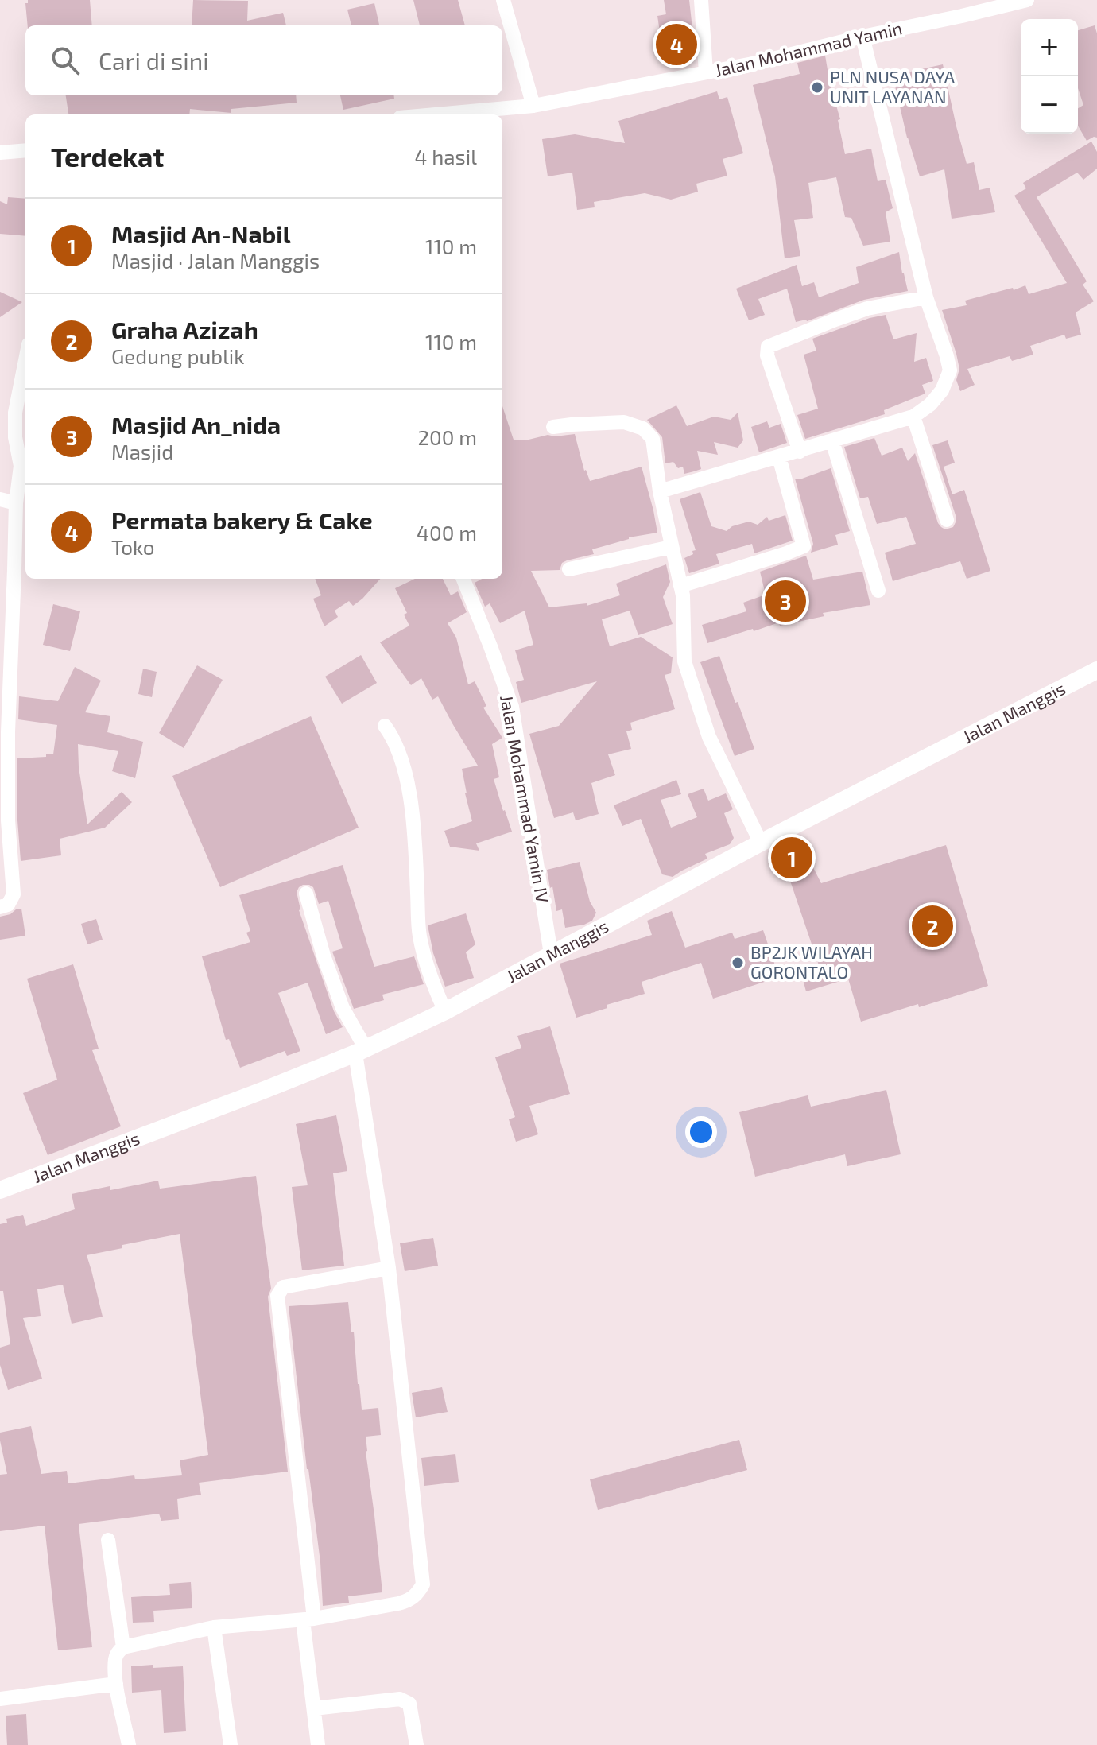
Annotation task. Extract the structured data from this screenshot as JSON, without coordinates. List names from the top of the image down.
{
  "streets": {
    "street": ["Jalan Mohammad Yamin", "Jalan Manggis", "Jalan Mohammad Yamin IV"]
  },
  "crossings": [
    ["Jalan Manggis", "Jalan Mohammad Yamin IV"]
  ],
  "places": ["PLN NUSA DAYA UNIT LAYANAN", "BP2JK WILAYAH GORONTALO"],
  "page": {
    "map_buttons": ["+", "−"],
    "pins": [
      "4",
      "3",
      "1",
      "2"
    ],
    "search": "Cari di sini",
    "heading": ["Terdekat", "4 hasil"],
    "list": [
      {
        "mark": "1",
        "name": "Masjid An-Nabil",
        "note": "Masjid · Jalan Manggis",
        "value": "110 m"
      },
      {
        "mark": "2",
        "name": "Graha Azizah",
        "note": "Gedung publik",
        "value": "110 m"
      },
      {
        "mark": "3",
        "name": "Masjid An_nida",
        "note": "Masjid",
        "value": "200 m"
      },
      {
        "mark": "4",
        "name": "Permata bakery & Cake",
        "note": "Toko",
        "value": "400 m"
      }
    ]
  }
}
